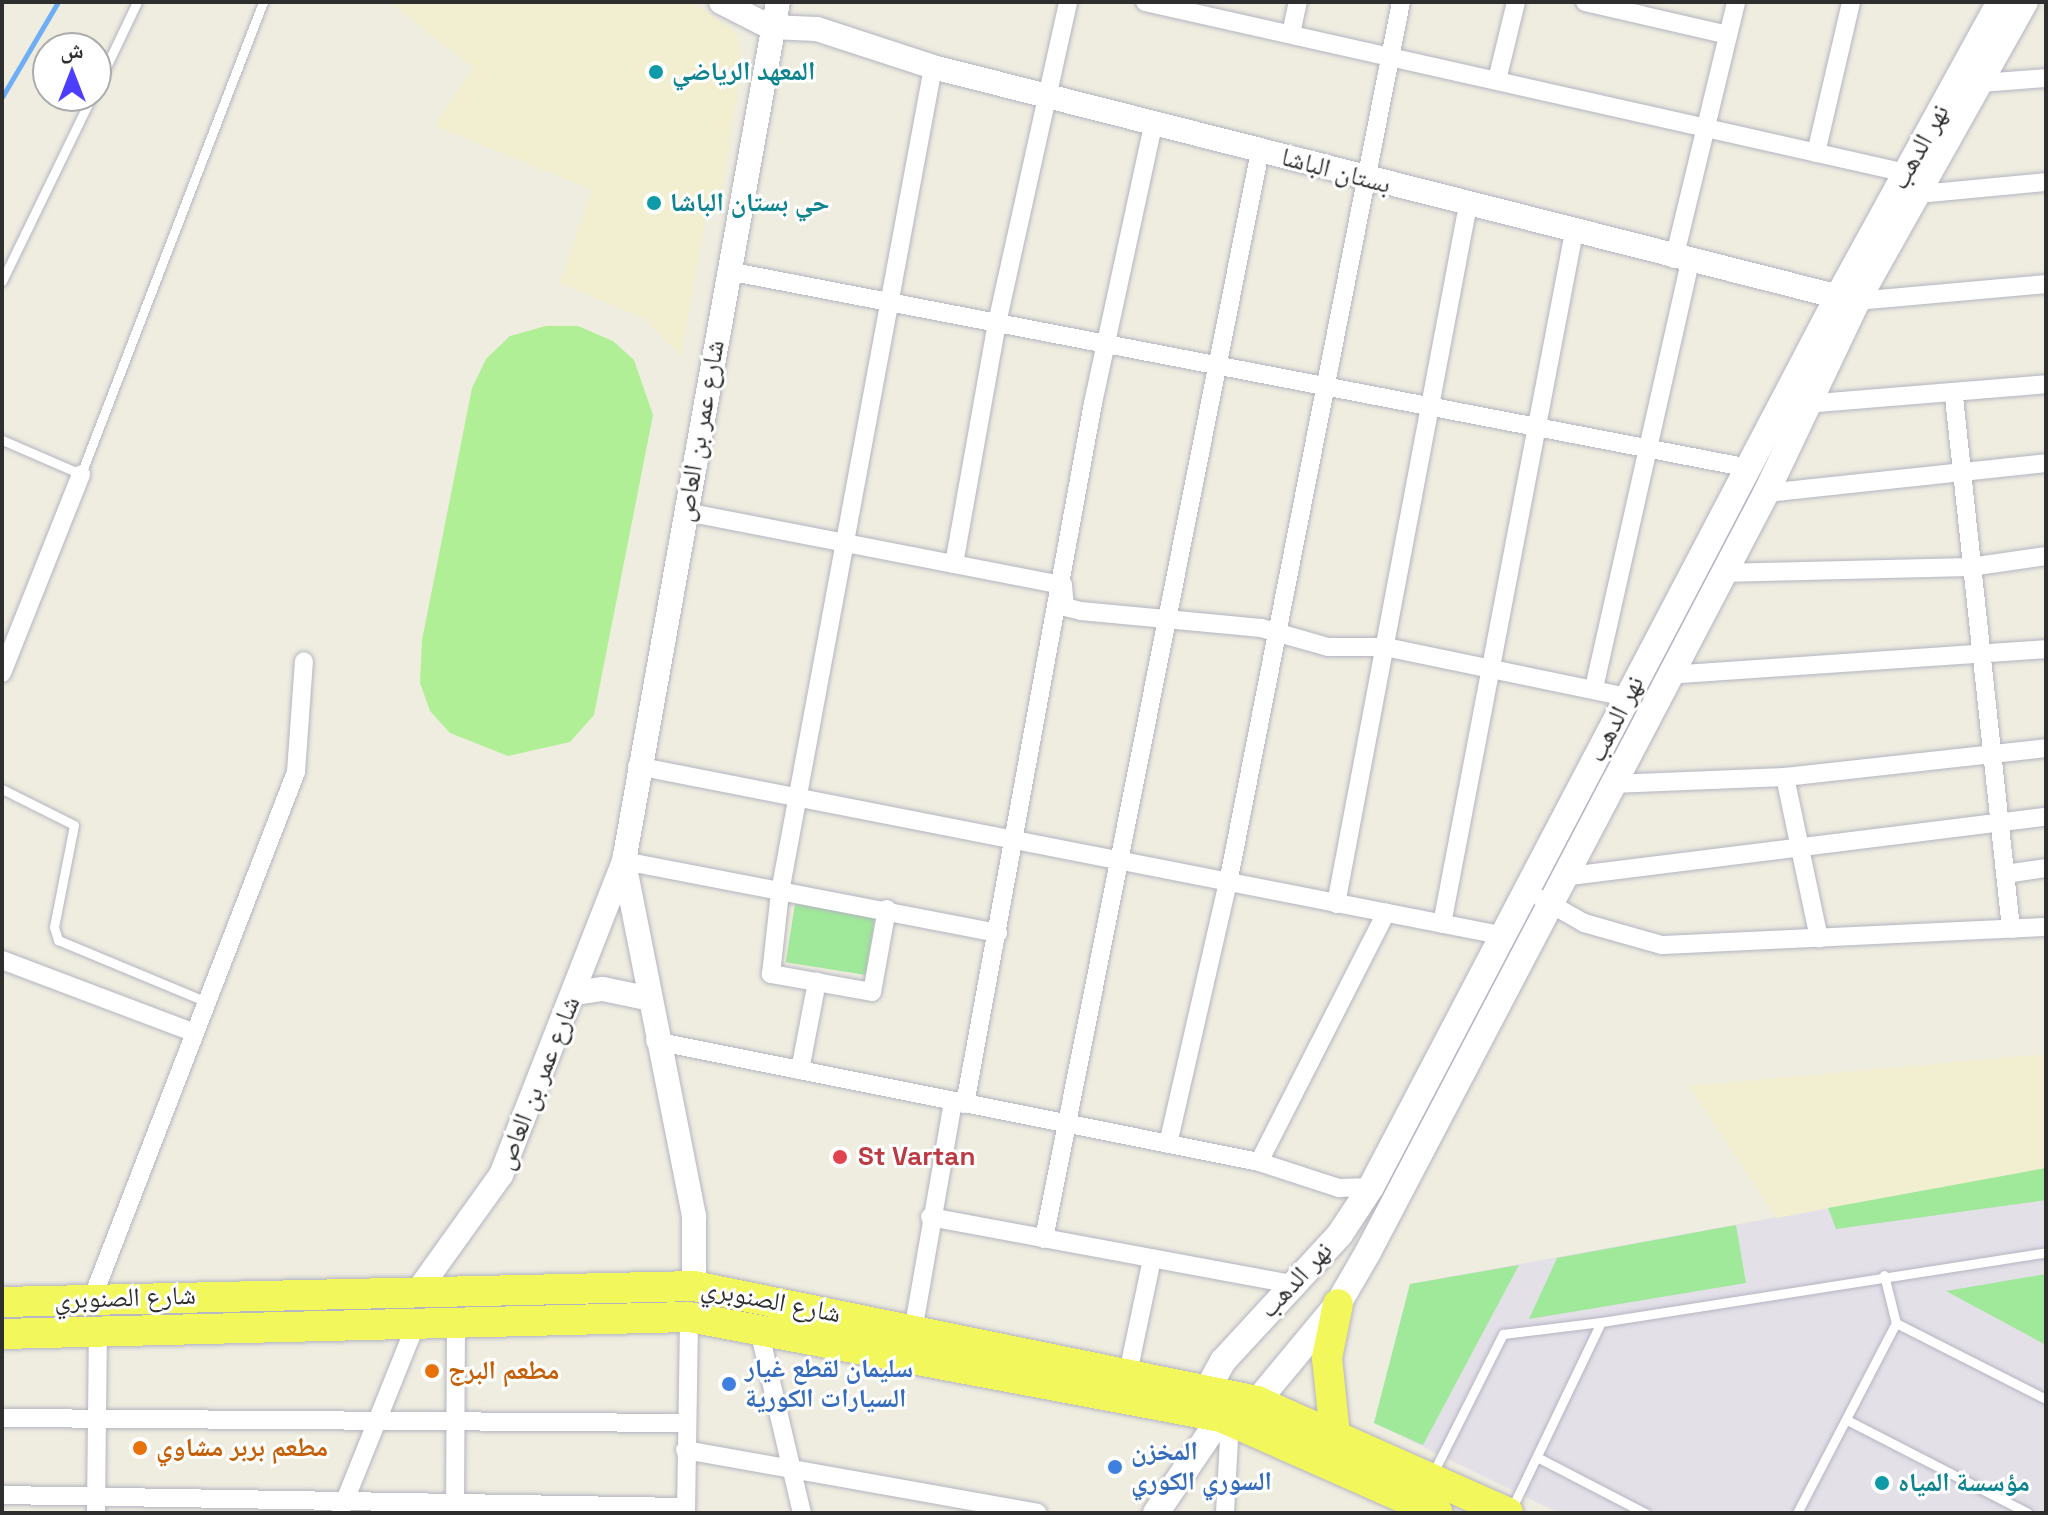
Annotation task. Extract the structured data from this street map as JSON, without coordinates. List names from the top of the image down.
{
  "streets": {
    "main road": ["نهر الدهب", "شارع الصنوبري"],
    "street": ["بستان الباشا", "شارع عمر بن العاص"]
  },
  "crossings": [
    ["نهر الدهب", "بستان الباشا"],
    ["نهر الدهب", "شارع الصنوبري"],
    ["بستان الباشا", "شارع عمر بن العاص"],
    ["شارع عمر بن العاص", "شارع الصنوبري"]
  ],
  "places": [
    "المعهد الرياضي",
    "حي بستان الباشا",
    "St Vartan",
    "مطعم البرج",
    "سليمان لقطع غيار السيارات الكورية",
    "مطعم بربر مشاوي",
    "المخزن السوري الكوري",
    "مؤسسة المياه"
  ],
  "north": "top"
}
